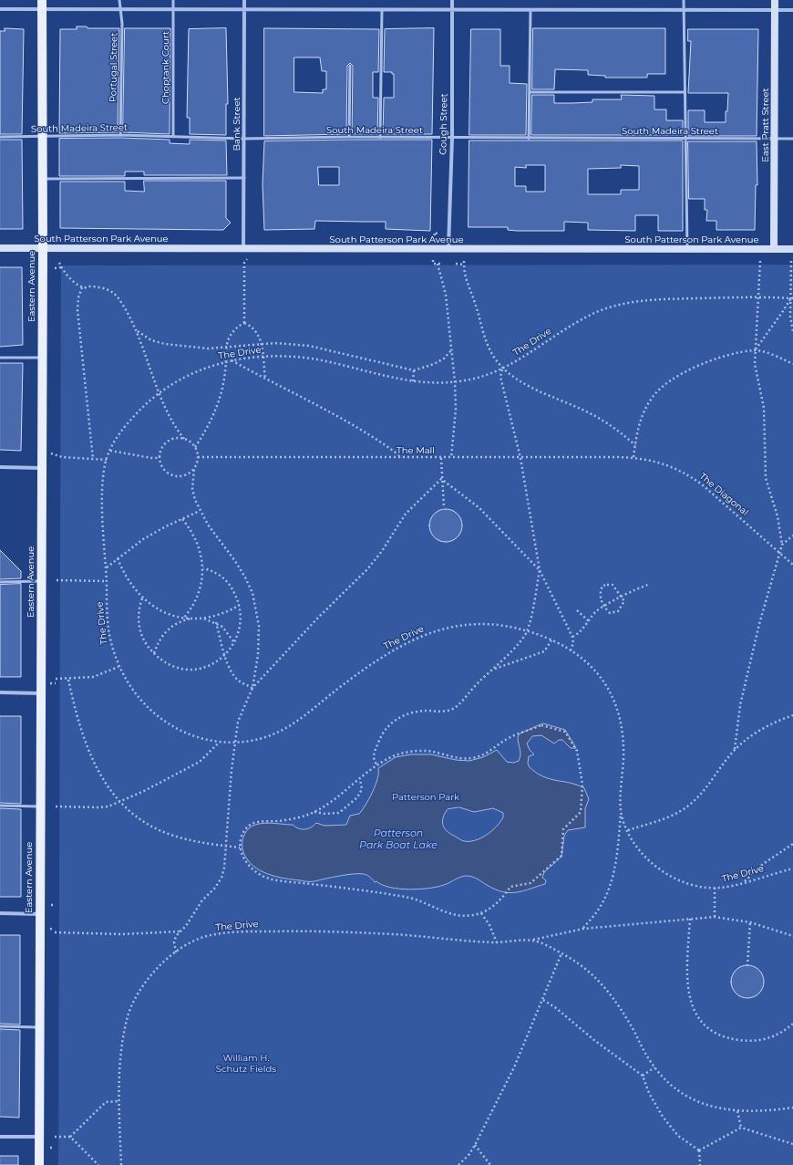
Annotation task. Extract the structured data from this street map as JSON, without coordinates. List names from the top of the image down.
{
  "streets": {
    "main road": ["Eastern Avenue"],
    "street": [
      "Bank Street",
      "Gough Street",
      "East Pratt Street",
      "South Patterson Park Avenue"
    ],
    "lane": ["Portugal Street", "Choptank Court", "South Madeira Street"],
    "path": ["The Drive", "The Mall", "The Diagonal"]
  },
  "crossings": [
    ["Portugal Street", "South Madeira Street"],
    ["Choptank Court", "South Madeira Street"],
    ["Bank Street", "South Madeira Street"],
    ["Bank Street", "South Patterson Park Avenue"],
    ["Gough Street", "South Madeira Street"],
    ["Gough Street", "South Patterson Park Avenue"],
    ["East Pratt Street", "South Madeira Street"],
    ["East Pratt Street", "South Patterson Park Avenue"],
    ["South Madeira Street", "Eastern Avenue"],
    ["South Patterson Park Avenue", "Eastern Avenue"],
    ["The Mall", "The Diagonal"]
  ],
  "water": ["Patterson Park Boat Lake"],
  "parks": ["Patterson Park", "William H. Schutz Fields"]
}
